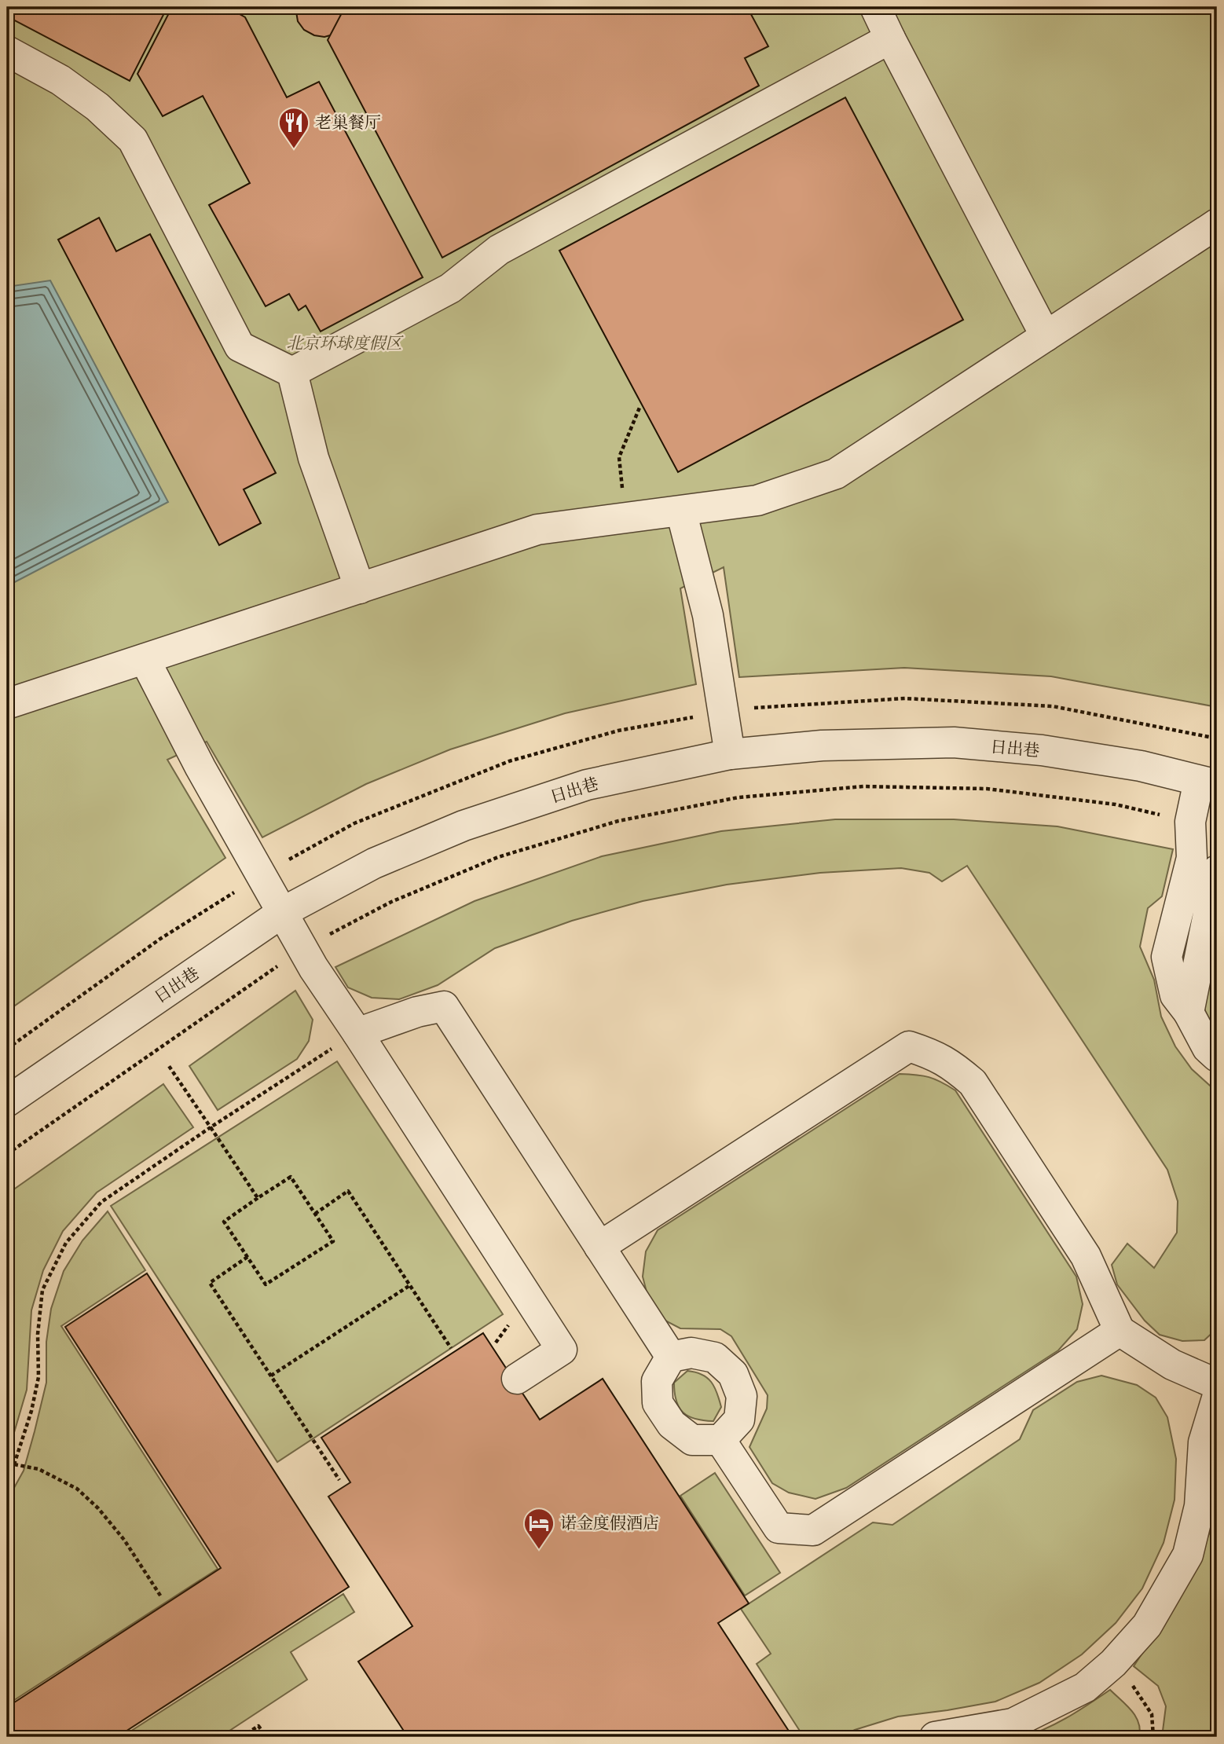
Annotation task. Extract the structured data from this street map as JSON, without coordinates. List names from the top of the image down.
{
  "streets": {
    "street": ["日出巷"]
  },
  "parks": ["北京环球度假区"],
  "places": {
    "restaurant": ["老巢餐厅"],
    "hotel": ["诺金度假酒店"]
  }
}
